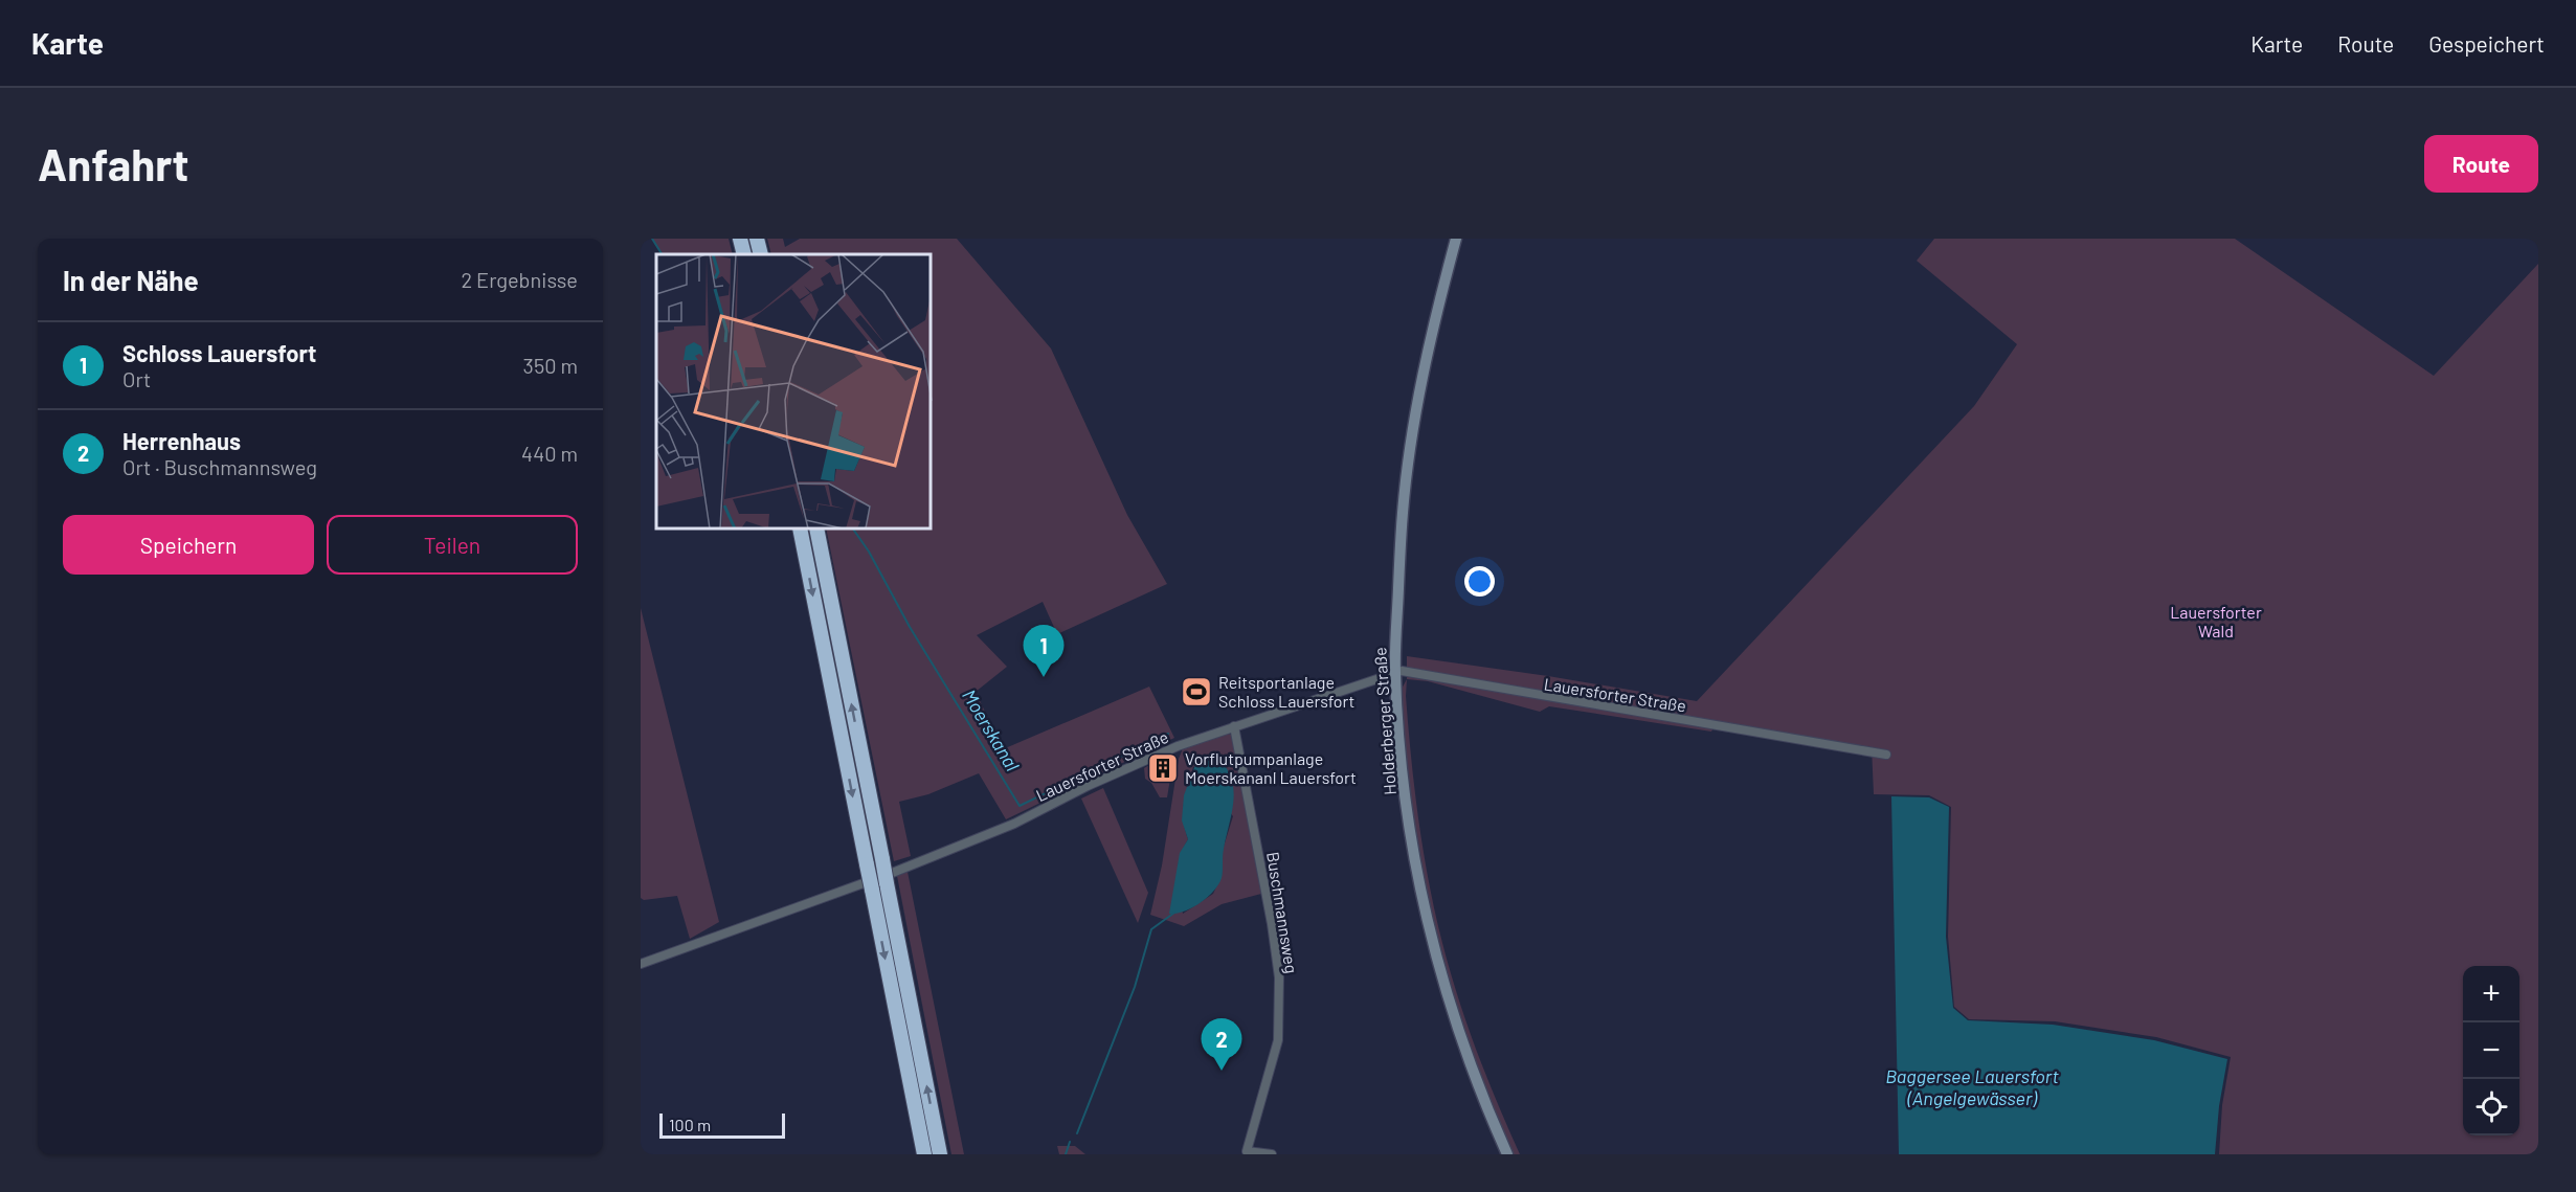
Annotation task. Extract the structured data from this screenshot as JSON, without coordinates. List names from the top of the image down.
{
  "streets": {
    "main road": ["Holderberger Straße"],
    "street": ["Lauersforter Straße", "Buschmannsweg"]
  },
  "crossings": [
    ["Lauersforter Straße", "Holderberger Straße"],
    ["Lauersforter Straße", "Buschmannsweg"]
  ],
  "water": ["Moerskanal", "Baggersee Lauersfort (Angelgewässer)"],
  "parks": ["Lauersforter Wald"],
  "places": {
    "sports": ["Reitsportanlage Schloss Lauersfort"],
    "building": ["Vorflutpumpanlage Moerskananl Lauersfort"]
  },
  "scale_bar": "100 m",
  "page": {
    "header": "Karte",
    "nav": ["Karte", "Route", "Gespeichert"],
    "buttons": [
      "Route",
      ["Speichern", "Teilen"]
    ],
    "title": "Anfahrt",
    "heading": ["In der Nähe", "2 Ergebnisse"],
    "list": [
      {
        "mark": "1",
        "name": "Schloss Lauersfort",
        "note": "Ort",
        "value": "350 m"
      },
      {
        "mark": "2",
        "name": "Herrenhaus",
        "note": "Ort · Buschmannsweg",
        "value": "440 m"
      }
    ],
    "pins": ["1", "2"],
    "map_buttons": ["+", "−"],
    "scale": "100 m"
  }
}
